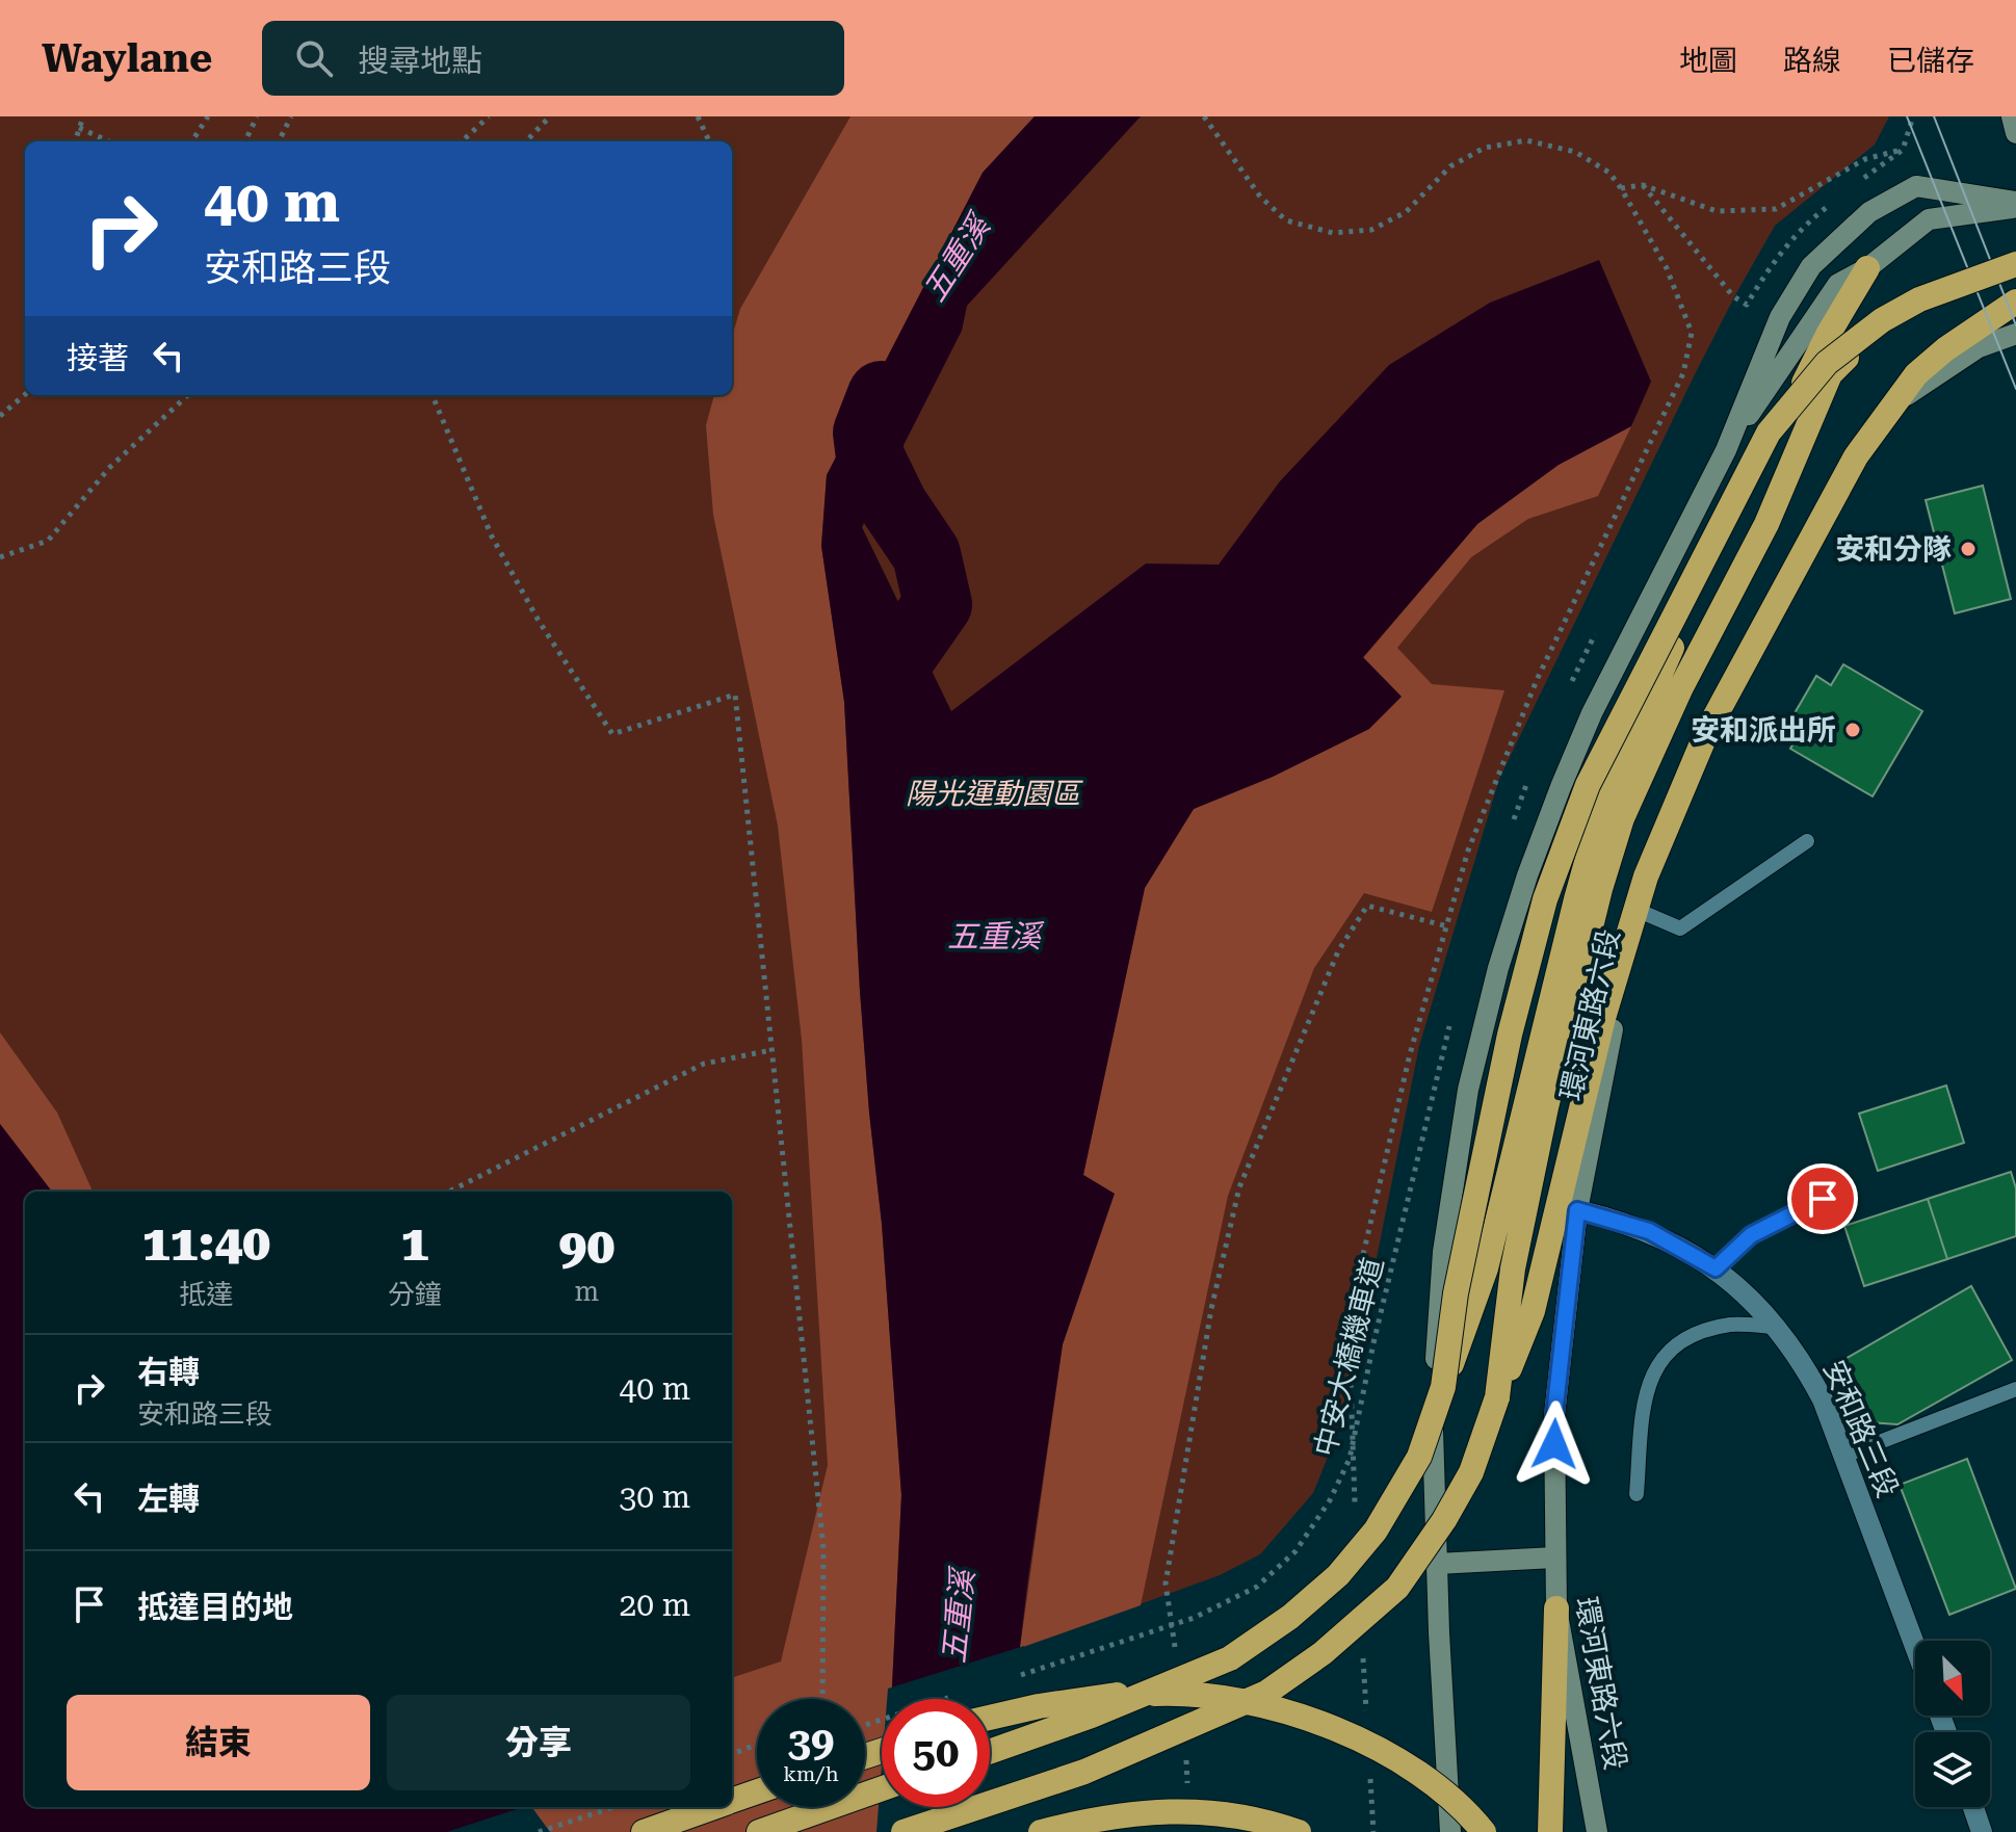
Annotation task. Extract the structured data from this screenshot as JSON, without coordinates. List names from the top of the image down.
{
  "streets": {
    "main road": ["環河東路六段"],
    "street": ["安和路三段"],
    "path": ["中安大橋機車道"]
  },
  "crossings": [
    ["環河東路六段", "安和路三段"]
  ],
  "water": ["五重溪"],
  "parks": ["陽光運動園區"],
  "places": ["安和分隊", "安和派出所"],
  "north": "bottom right",
  "page": {
    "header": "Waylane",
    "search": "搜尋地點",
    "nav": ["地圖", "路線", "已儲存"],
    "turn": ["40 m", "安和路三段"],
    "then": "接著",
    "eta": [
      "11:40",
      "抵達",
      "1",
      "分鐘",
      "90",
      "m"
    ],
    "list": [
      {
        "name": "右轉",
        "note": "安和路三段",
        "value": "40 m"
      },
      {
        "name": "左轉",
        "value": "30 m"
      },
      {
        "name": "抵達目的地",
        "value": "20 m"
      }
    ],
    "buttons": ["結束", "分享"],
    "speed": "39 km/h",
    "limit": "50"
  }
}
